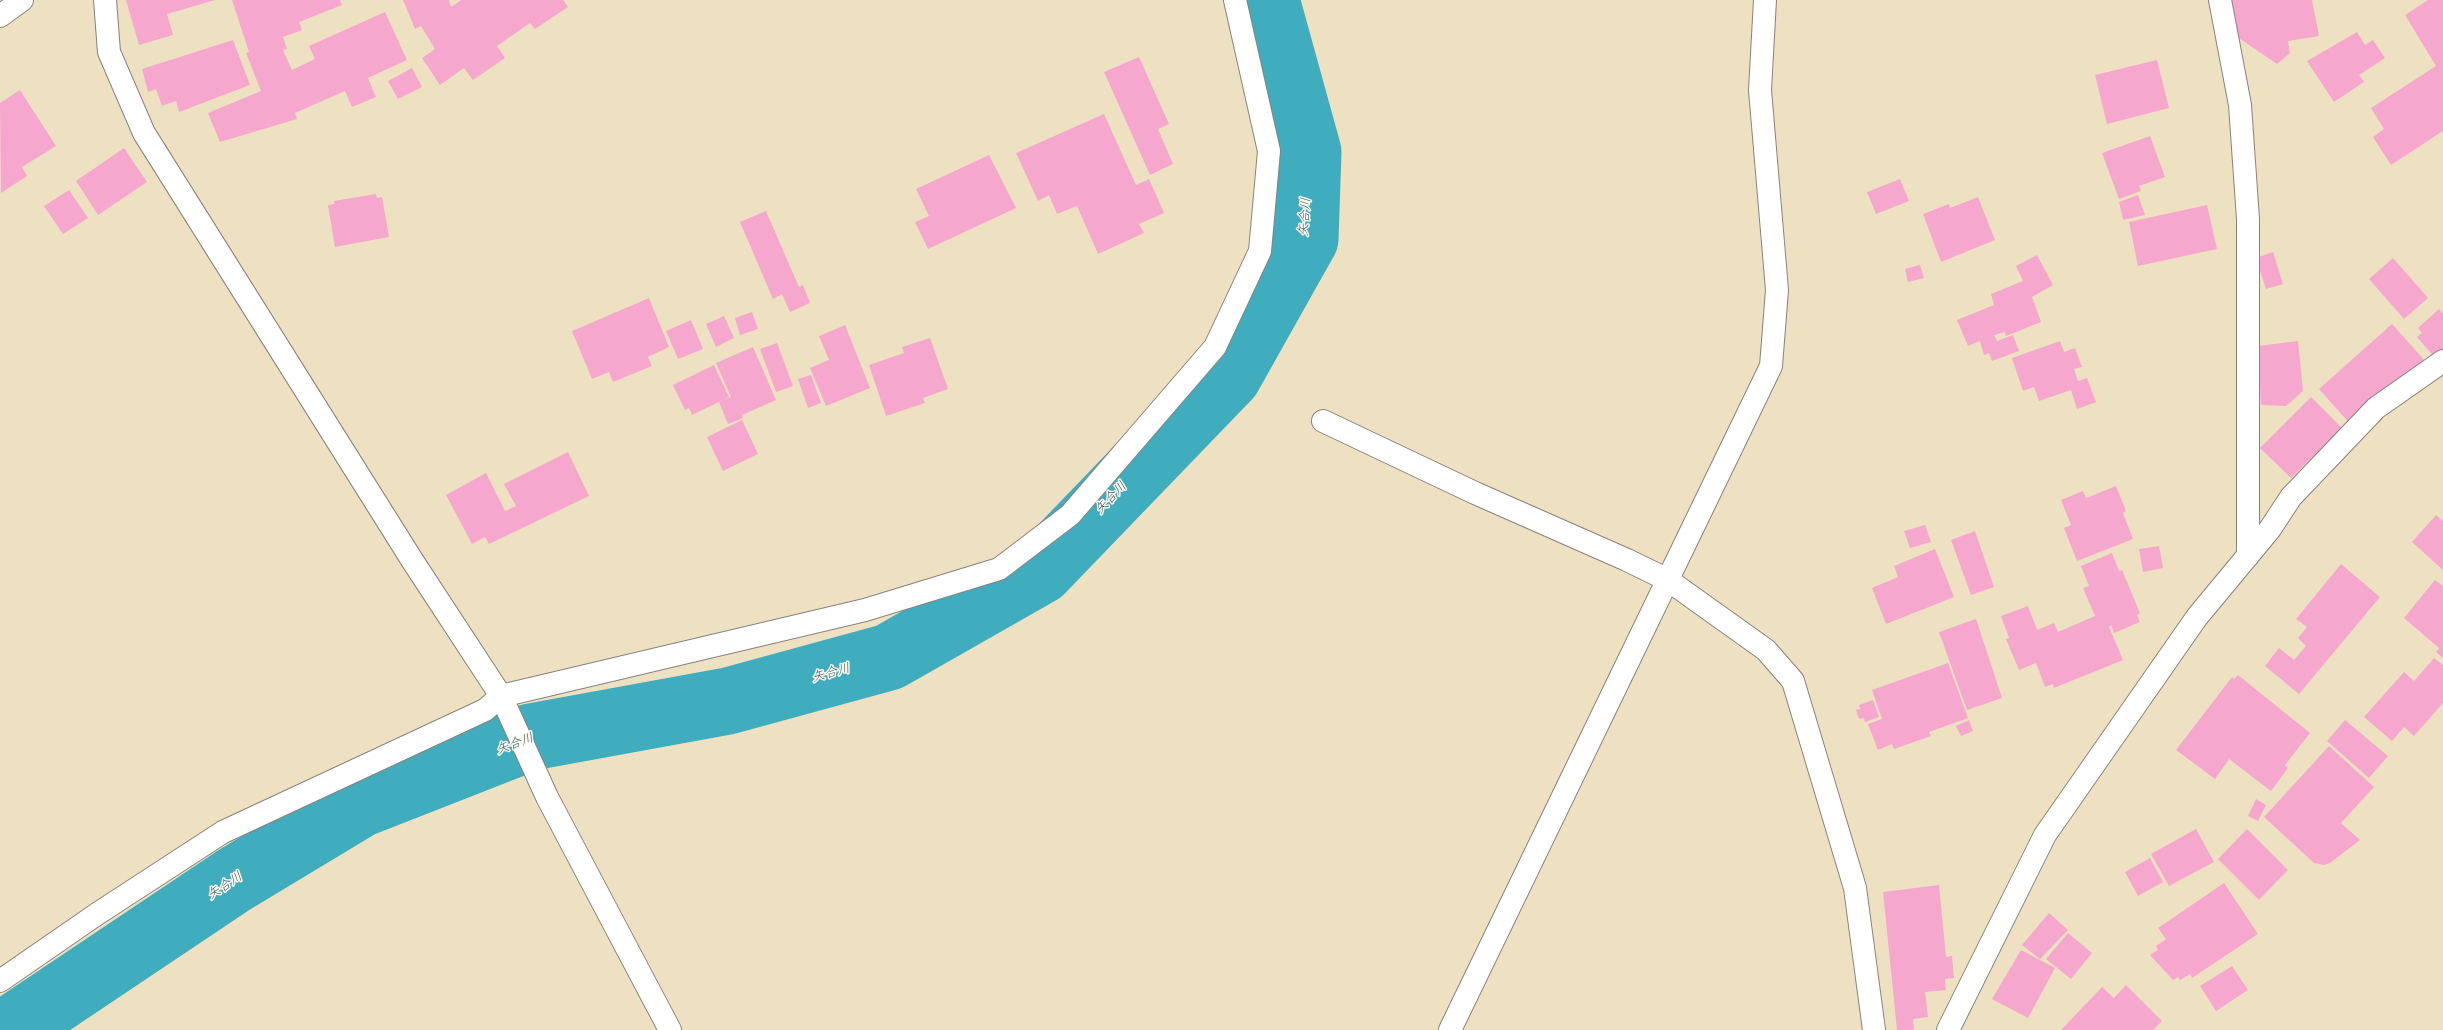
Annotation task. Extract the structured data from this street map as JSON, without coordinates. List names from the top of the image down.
{
  "water": ["矢合川"]
}
